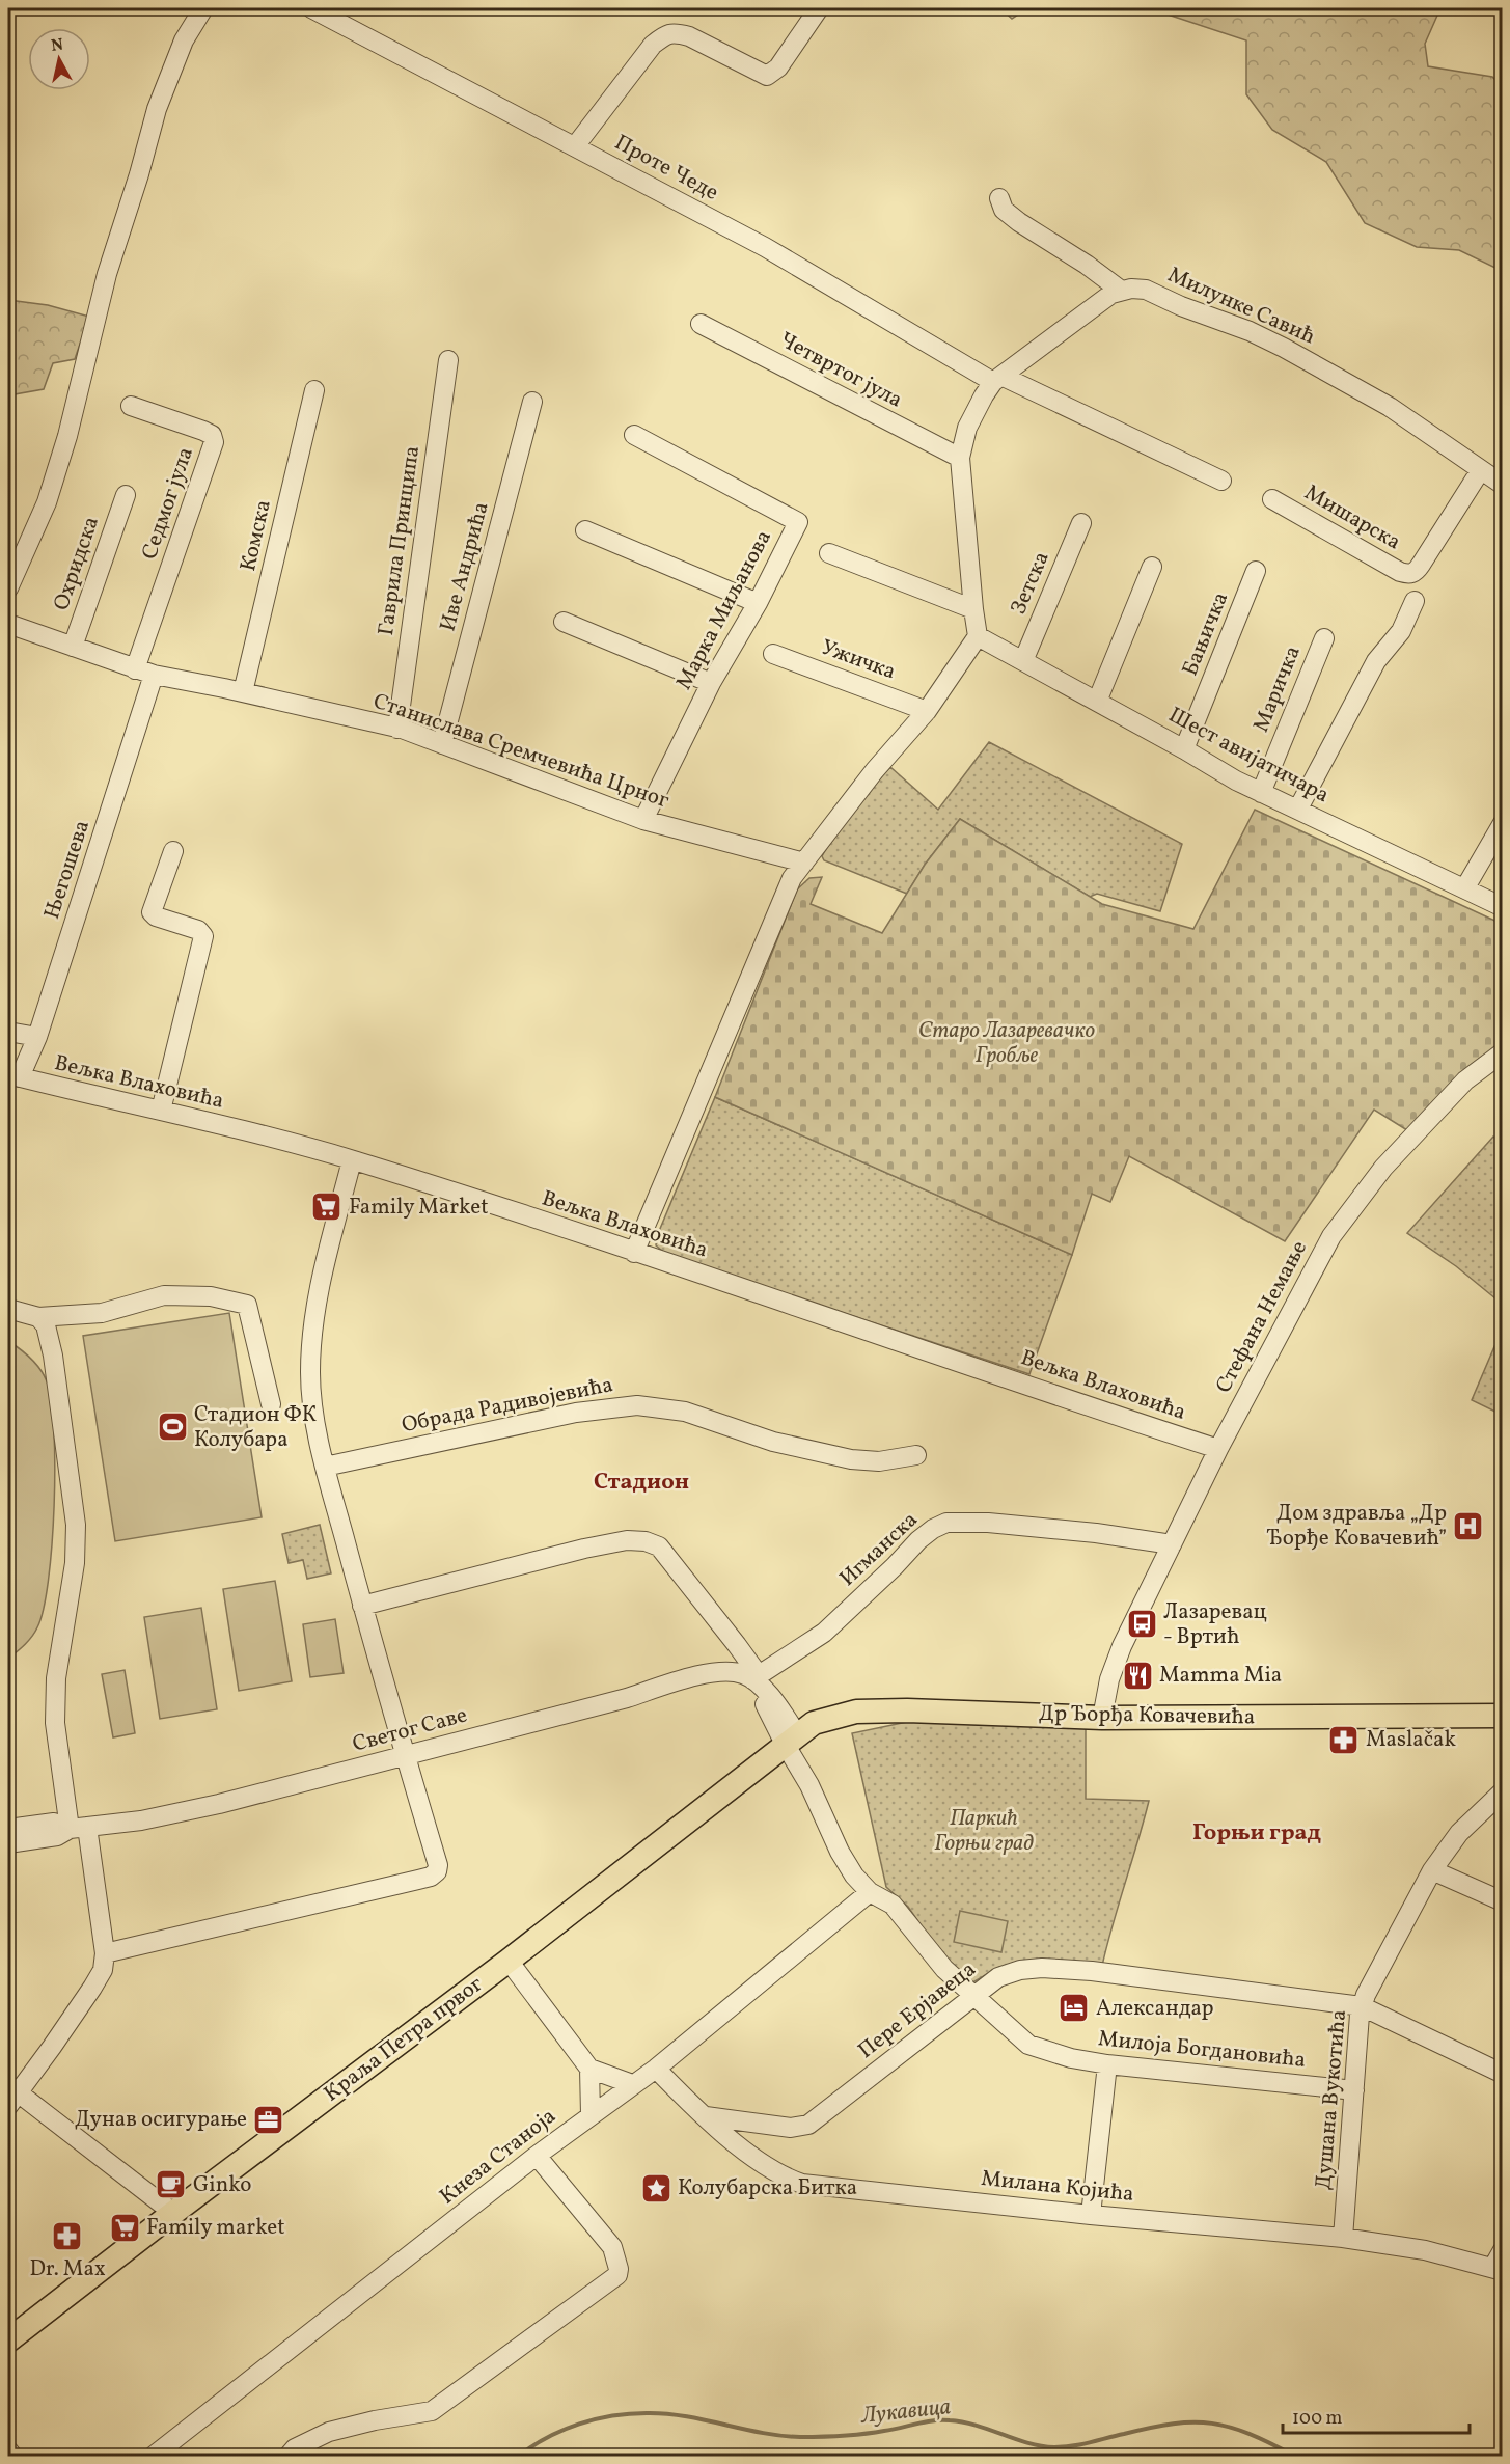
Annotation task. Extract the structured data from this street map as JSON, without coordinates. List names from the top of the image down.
{
  "streets": {
    "main road": ["Др Ђорђа Ковачевића", "Краља Петра првог"],
    "street": [
      "Проте Чеде",
      "Милунке Савић",
      "Четвртог јула",
      "Седмог јула",
      "Мишарска",
      "Комска",
      "Гаврила Принципа",
      "Охридска",
      "Иве Андрића",
      "Зетска",
      "Марка Миљанова",
      "Бањичка",
      "Ужичка",
      "Маричка",
      "Станислава Сремчевића Црног",
      "Шест авијатичара",
      "Његошева",
      "Вељка Влаховића",
      "Стефана Немање",
      "Обрада Радивојевића",
      "Игманска",
      "Светог Саве",
      "Пере Ерјавеца",
      "Милоја Богдановића",
      "Душана Вукотића",
      "Кнеза Станоја",
      "Милана Којића"
    ]
  },
  "crossings": [
    ["Милунке Савић", "Мишарска"],
    ["Седмог јула", "Станислава Сремчевића Црног"],
    ["Комска", "Станислава Сремчевића Црног"],
    ["Гаврила Принципа", "Станислава Сремчевића Црног"],
    ["Охридска", "Станислава Сремчевића Црног"],
    ["Иве Андрића", "Станислава Сремчевића Црног"],
    ["Зетска", "Шест авијатичара"],
    ["Марка Миљанова", "Станислава Сремчевића Црног"],
    ["Бањичка", "Шест авијатичара"],
    ["Маричка", "Шест авијатичара"],
    ["Станислава Сремчевића Црног", "Његошева"],
    ["Његошева", "Вељка Влаховића"],
    ["Вељка Влаховића", "Стефана Немање"],
    ["Стефана Немање", "Игманска"],
    ["Стефана Немање", "Др Ђорђа Ковачевића"],
    ["Игманска", "Светог Саве"],
    ["Игманска", "Милоја Богдановића"],
    ["Др Ђорђа Ковачевића", "Краља Петра првог"],
    ["Др Ђорђа Ковачевића", "Милоја Богдановића"],
    ["Светог Саве", "Милоја Богдановића"],
    ["Пере Ерјавеца", "Милоја Богдановића"],
    ["Пере Ерјавеца", "Душана Вукотића"],
    ["Пере Ерјавеца", "Милана Којића"],
    ["Краља Петра првог", "Милоја Богдановића"],
    ["Милоја Богдановића", "Душана Вукотића"],
    ["Милоја Богдановића", "Кнеза Станоја"],
    ["Душана Вукотића", "Милана Којића"],
    ["Кнеза Станоја", "Милана Којића"]
  ],
  "districts": ["Стадион", "Горњи град"],
  "water": ["Лукавица"],
  "parks": ["Старо Лазаревачко Гробље", "Паркић Горњи град"],
  "places": {
    "supermarket": ["Family Market", "Family market"],
    "sports": ["Стадион ФК Колубара"],
    "hospital": ["Дом здравља „Др Ђорђе Ковачевић”"],
    "bus stop": ["Лазаревац - Вртић"],
    "restaurant": ["Mamma Mia"],
    "pharmacy": ["Maslačak", "Dr. Max"],
    "hotel": ["Александар"],
    "office": ["Дунав осигурање"],
    "cafe": ["Ginko"],
    "place": ["Колубарска Битка"]
  },
  "scale_bar": "100 m",
  "north": "top"
}
